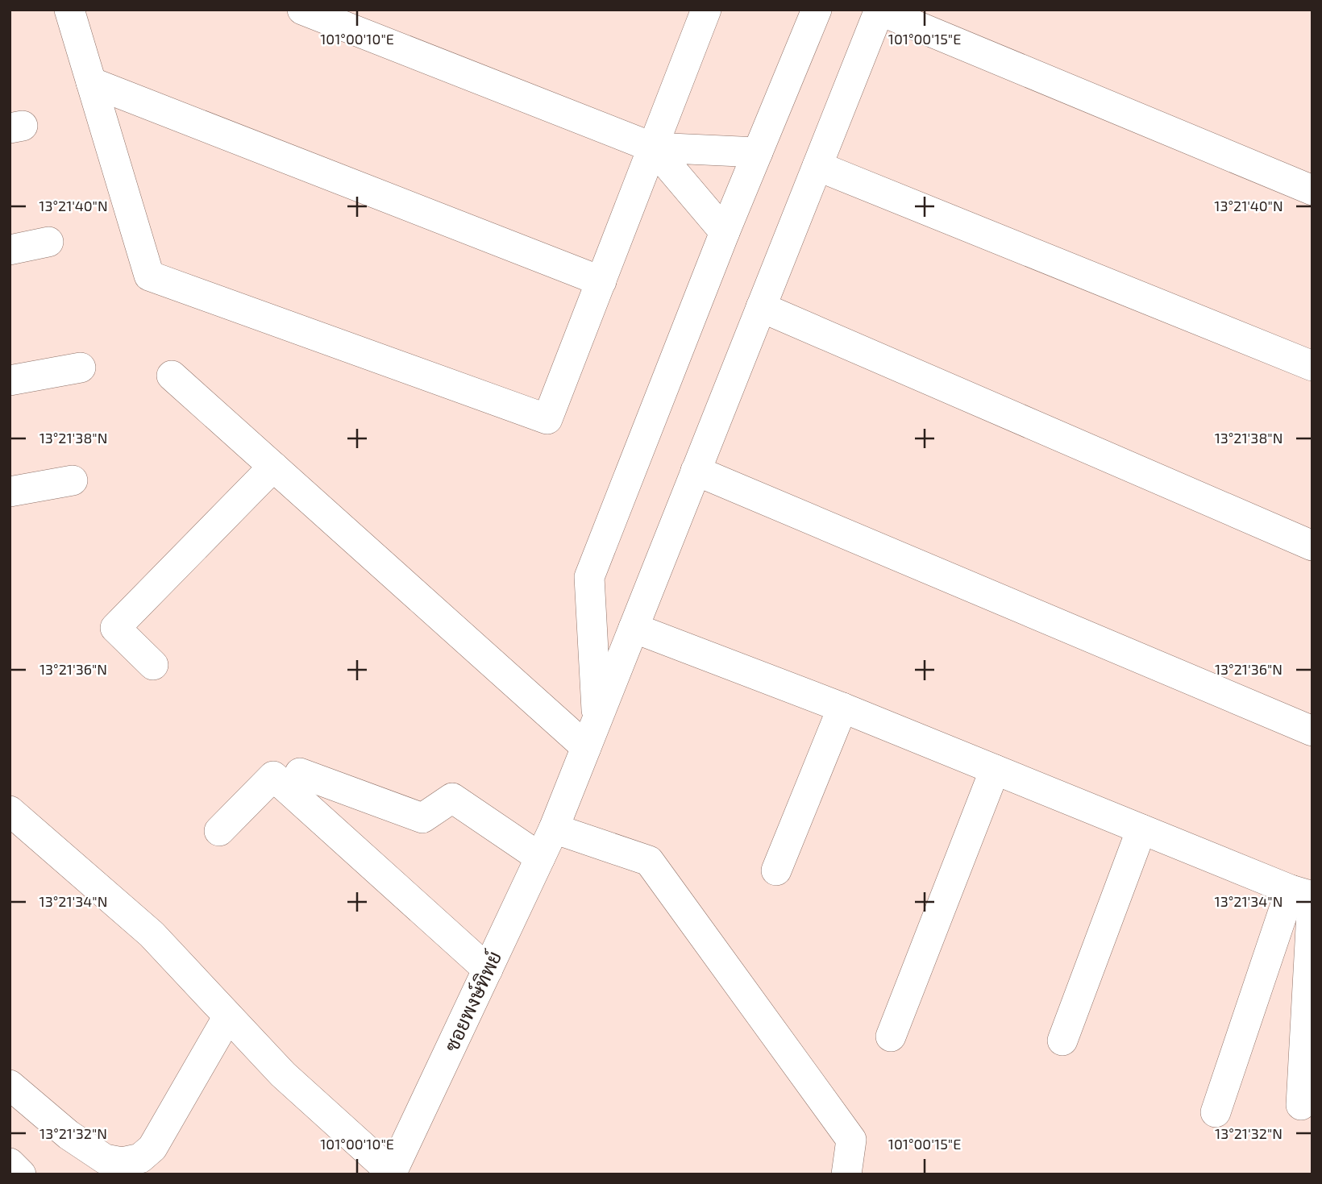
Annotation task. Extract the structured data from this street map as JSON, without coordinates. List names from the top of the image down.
{
  "streets": {
    "street": ["ซอยพงษ์ทิพย์"]
  },
  "coordinates": [
    "101°00'10\"E",
    "101°00'15\"E",
    "13°21'40\"N",
    "13°21'38\"N",
    "13°21'36\"N",
    "13°21'34\"N",
    "13°21'32\"N"
  ]
}
